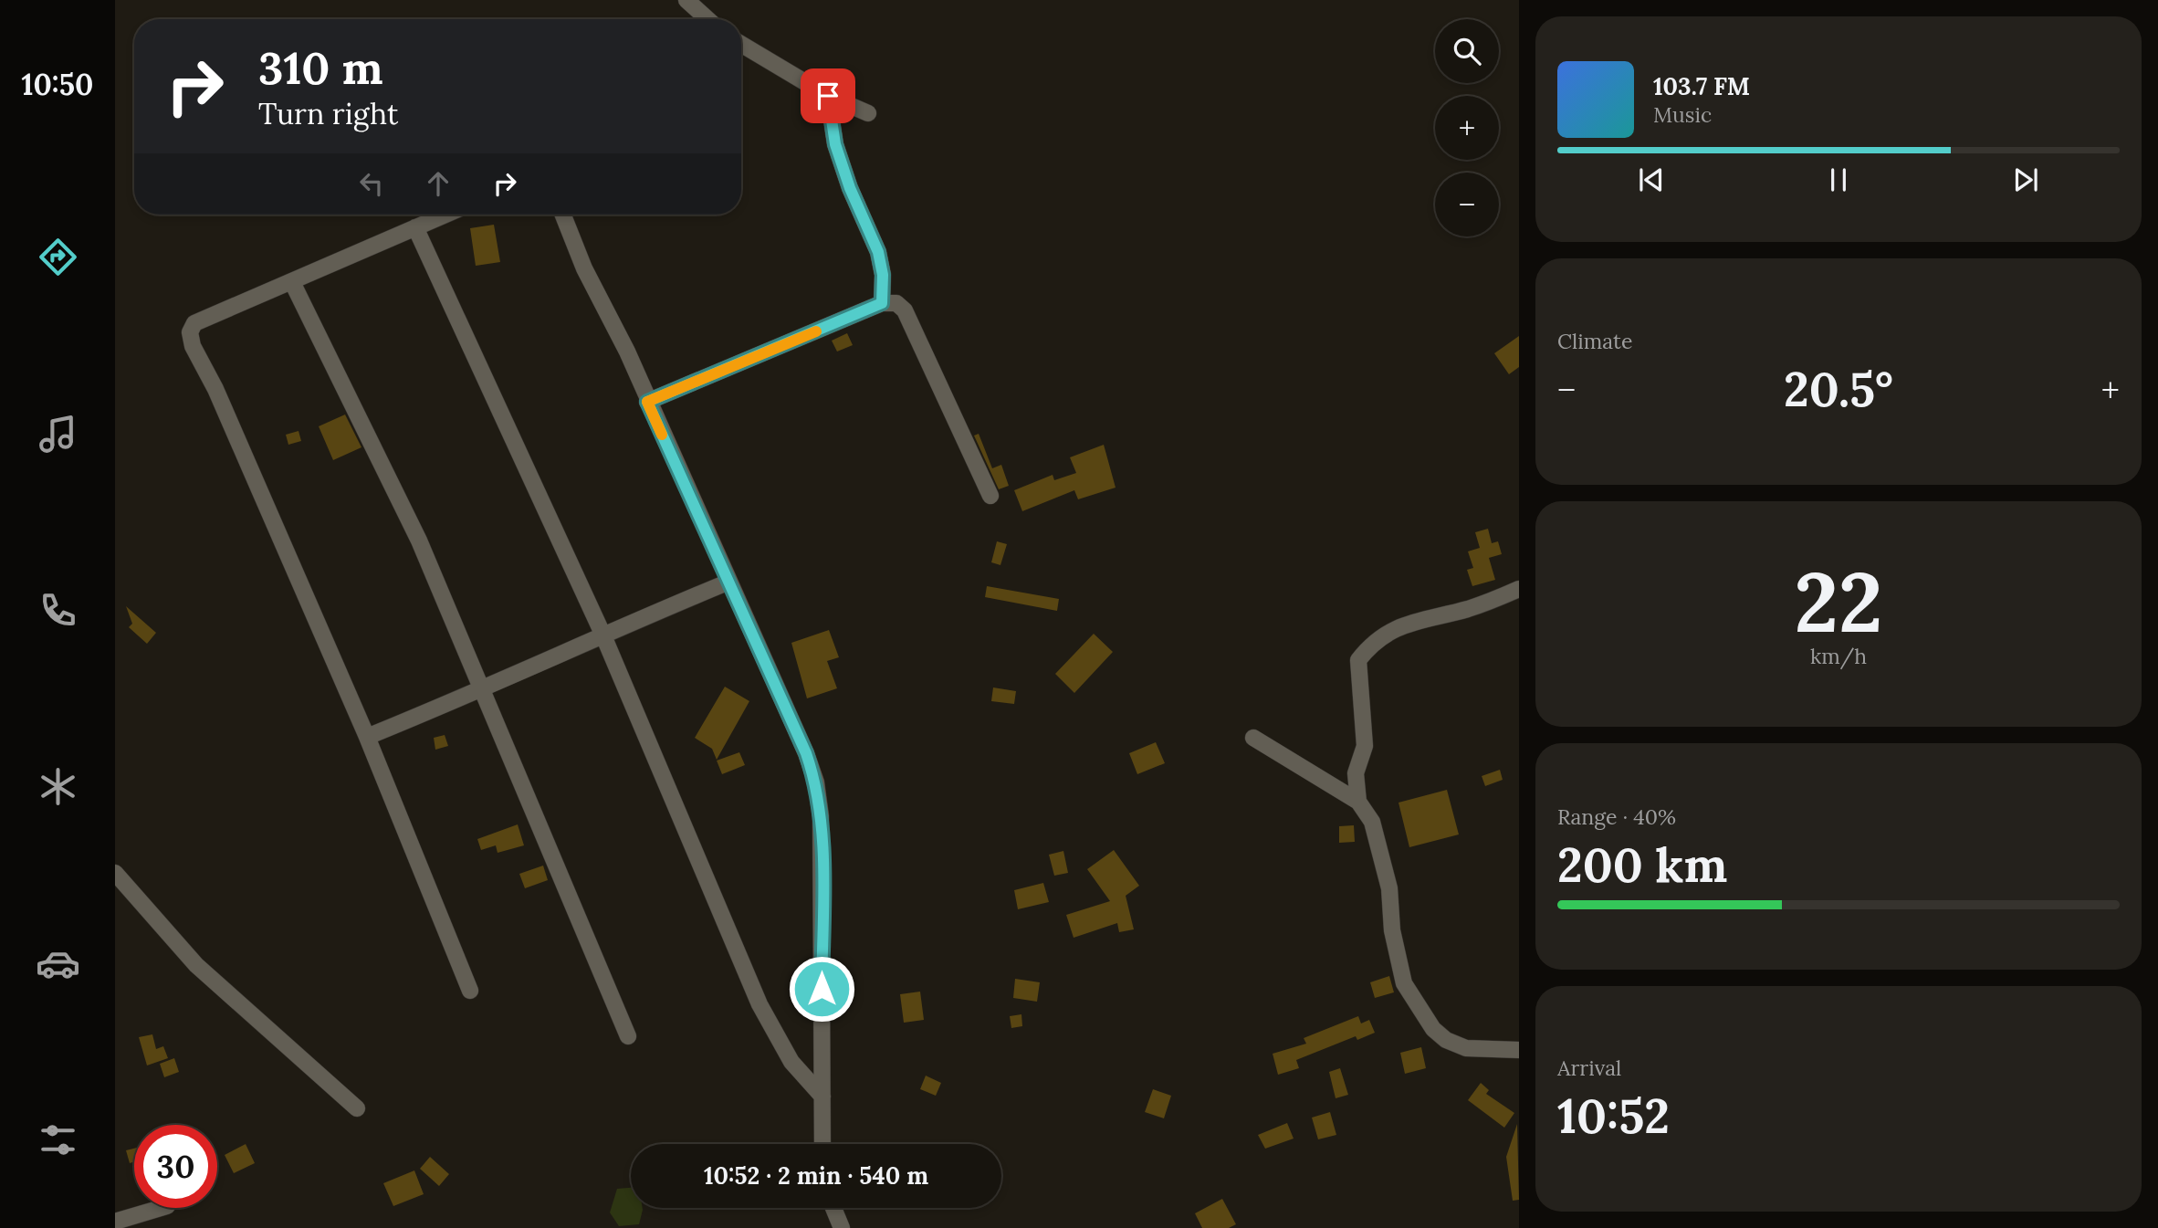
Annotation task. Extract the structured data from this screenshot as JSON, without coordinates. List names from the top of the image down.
{
  "page": {
    "tabs": "10:50",
    "map_buttons": ["+", "−"],
    "turn": ["310 m", "Turn right"],
    "song": ["103.7 FM", "Music"],
    "tile": [
      "Climate",
      ["22", "km/h"],
      ["Range · 40%", "200 km"],
      ["Arrival", "10:52"]
    ],
    "heat": ["−", "20.5°", "+"],
    "limit": "30",
    "trip": "10:52 · 2 min · 540 m"
  }
}
